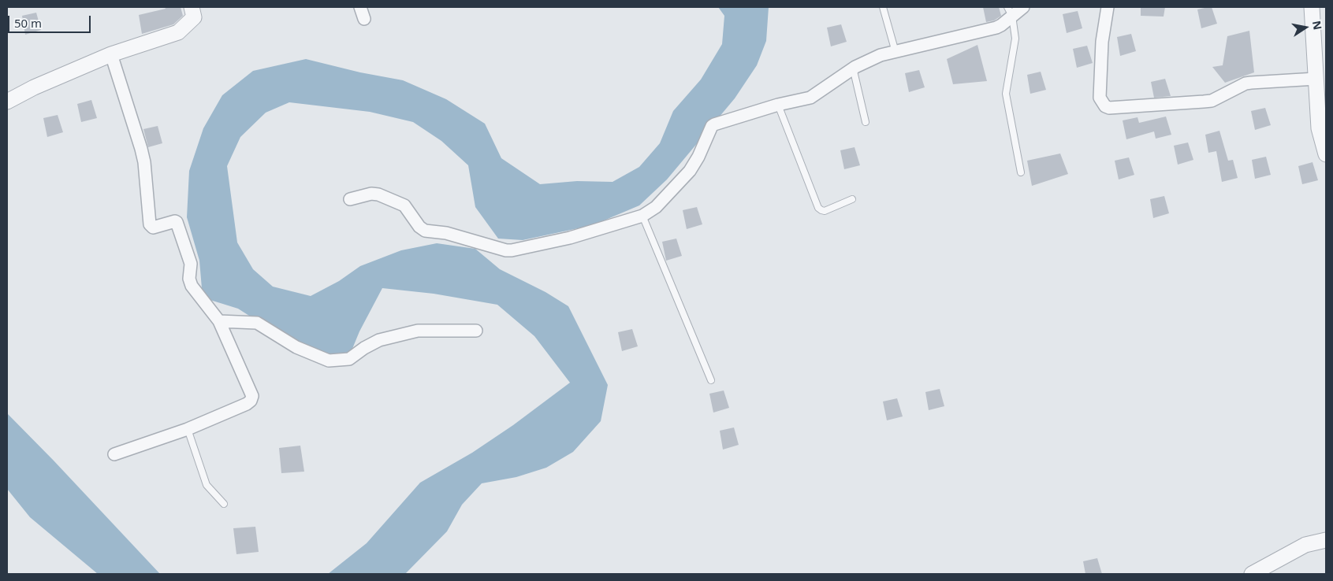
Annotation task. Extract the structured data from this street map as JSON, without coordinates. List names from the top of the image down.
{
  "scale_bar": "50 m",
  "north": "right"
}
